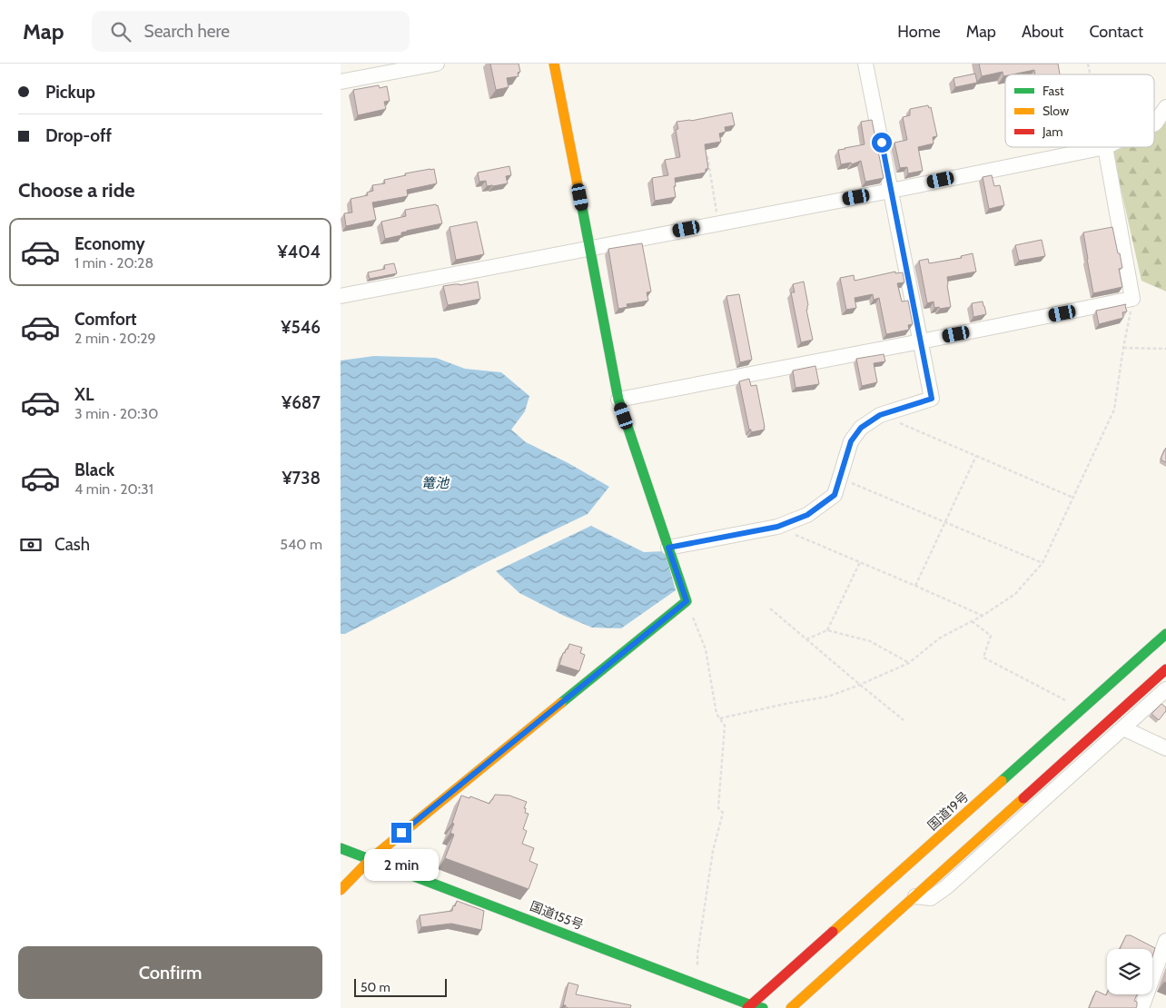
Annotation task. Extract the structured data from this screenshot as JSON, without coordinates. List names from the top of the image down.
{
  "streets": {
    "main road": ["国道19号", "国道155号"]
  },
  "crossings": [
    ["国道19号", "国道155号"]
  ],
  "water": ["篭池"],
  "legend": ["Fast", "Slow", "Jam"],
  "scale_bar": "50 m",
  "page": {
    "header": "Map",
    "search": "Search here",
    "nav": [
      "Home",
      "Map",
      "About",
      "Contact"
    ],
    "banner": ["Pickup", "Drop-off"],
    "heading": "Choose a ride",
    "list": [
      {
        "name": "Economy",
        "note": "1 min · 20:28",
        "value": "¥404"
      },
      {
        "name": "Comfort",
        "note": "2 min · 20:29",
        "value": "¥546"
      },
      {
        "name": "XL",
        "note": "3 min · 20:30",
        "value": "¥687"
      },
      {
        "name": "Black",
        "note": "4 min · 20:31",
        "value": "¥738"
      }
    ],
    "pay": ["Cash", "540 m"],
    "bubble": "2 min",
    "buttons": "Confirm",
    "scale": "50 m"
  }
}
